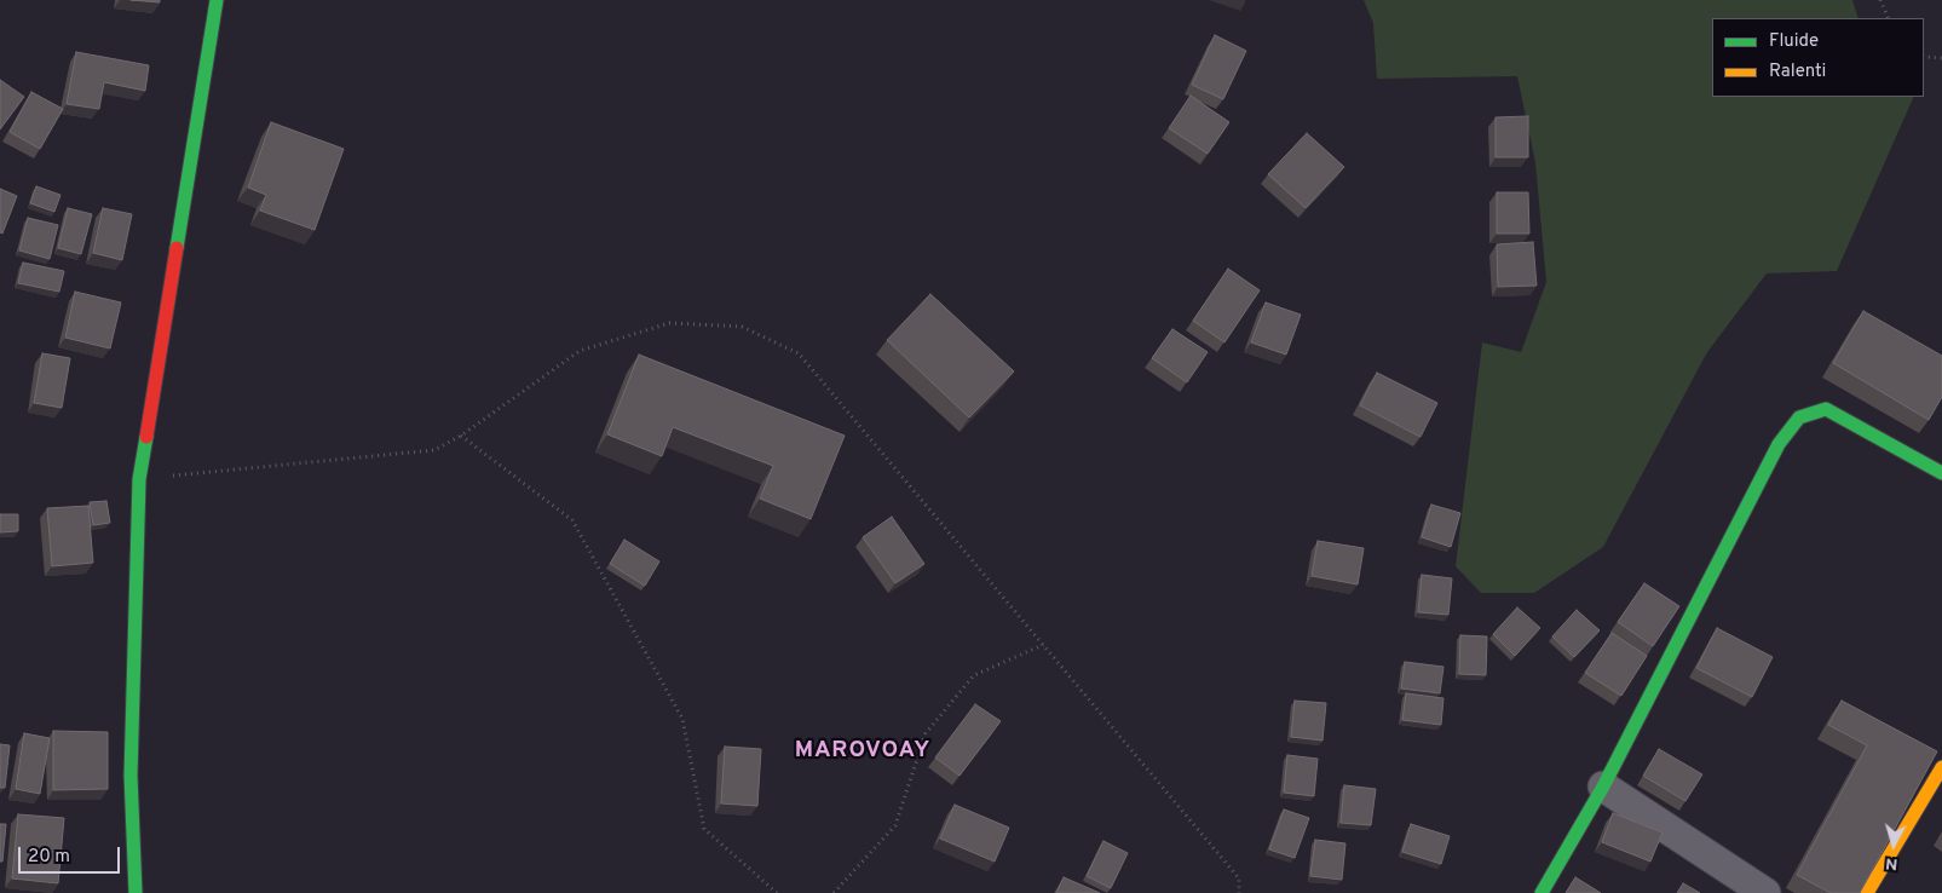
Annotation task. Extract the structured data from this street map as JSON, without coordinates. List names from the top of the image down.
{
  "districts": ["MAROVOAY"],
  "legend": ["Fluide", "Ralenti"],
  "scale_bar": "20 m",
  "north": "bottom"
}
